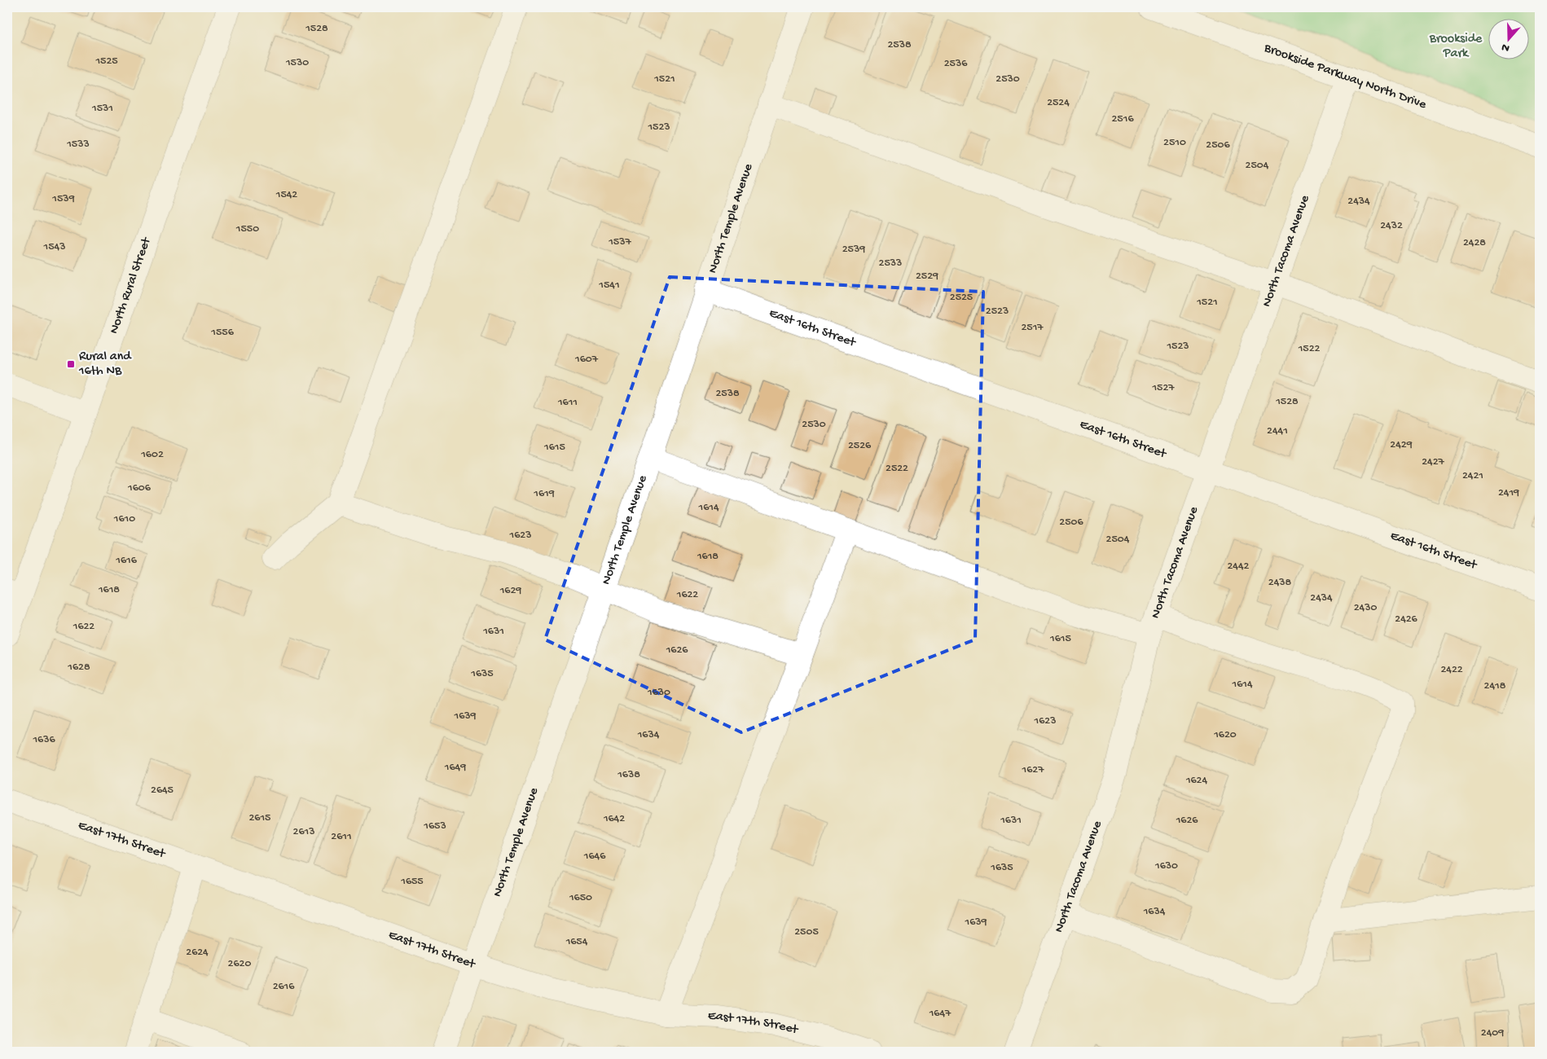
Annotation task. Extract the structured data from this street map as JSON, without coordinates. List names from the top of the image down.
{
  "streets": {
    "street": [
      "Brookside Parkway North Drive",
      "North Temple Avenue",
      "North Tacoma Avenue",
      "North Rural Street",
      "East 16th Street",
      "East 17th Street"
    ]
  },
  "crossings": [
    ["Brookside Parkway North Drive", "North Tacoma Avenue"],
    ["North Temple Avenue", "East 16th Street"],
    ["North Temple Avenue", "East 17th Street"],
    ["North Tacoma Avenue", "East 16th Street"]
  ],
  "parks": ["Brookside Park"],
  "places": {
    "transit": ["Rural and 16th NB"]
  },
  "house_numbers": [
    "1528",
    "2538",
    "1525",
    "1530",
    "2536",
    "1521",
    "2530",
    "2524",
    "1531",
    "2516",
    "1523",
    "2510",
    "1533",
    "2506",
    "2504",
    "1542",
    "1539",
    "2434",
    "2432",
    "1550",
    "1537",
    "2428",
    "1543",
    "2539",
    "2533",
    "2529",
    "1541",
    "2525",
    "1521",
    "2523",
    "2517",
    "1556",
    "1523",
    "1522",
    "1607",
    "1527",
    "2538",
    "1528",
    "1611",
    "2530",
    "2441",
    "2429",
    "2526",
    "1615",
    "1602",
    "2427",
    "2522",
    "2421",
    "1606",
    "2419",
    "1619",
    "1614",
    "1610",
    "2506",
    "1623",
    "2504",
    "1618",
    "1616",
    "2442",
    "2438",
    "1618",
    "1629",
    "1622",
    "2434",
    "2430",
    "2426",
    "1622",
    "1631",
    "1615",
    "1626",
    "1628",
    "2422",
    "1635",
    "1614",
    "2418",
    "1630",
    "1639",
    "1623",
    "1634",
    "1620",
    "1636",
    "1649",
    "1627",
    "1638",
    "1624",
    "2645",
    "2615",
    "1642",
    "1631",
    "1626",
    "1653",
    "2613",
    "2611",
    "1646",
    "1630",
    "1635",
    "1655",
    "1650",
    "1634",
    "1639",
    "2505",
    "1654",
    "2624",
    "2620",
    "2616",
    "1647",
    "2409"
  ],
  "north": "bottom"
}
